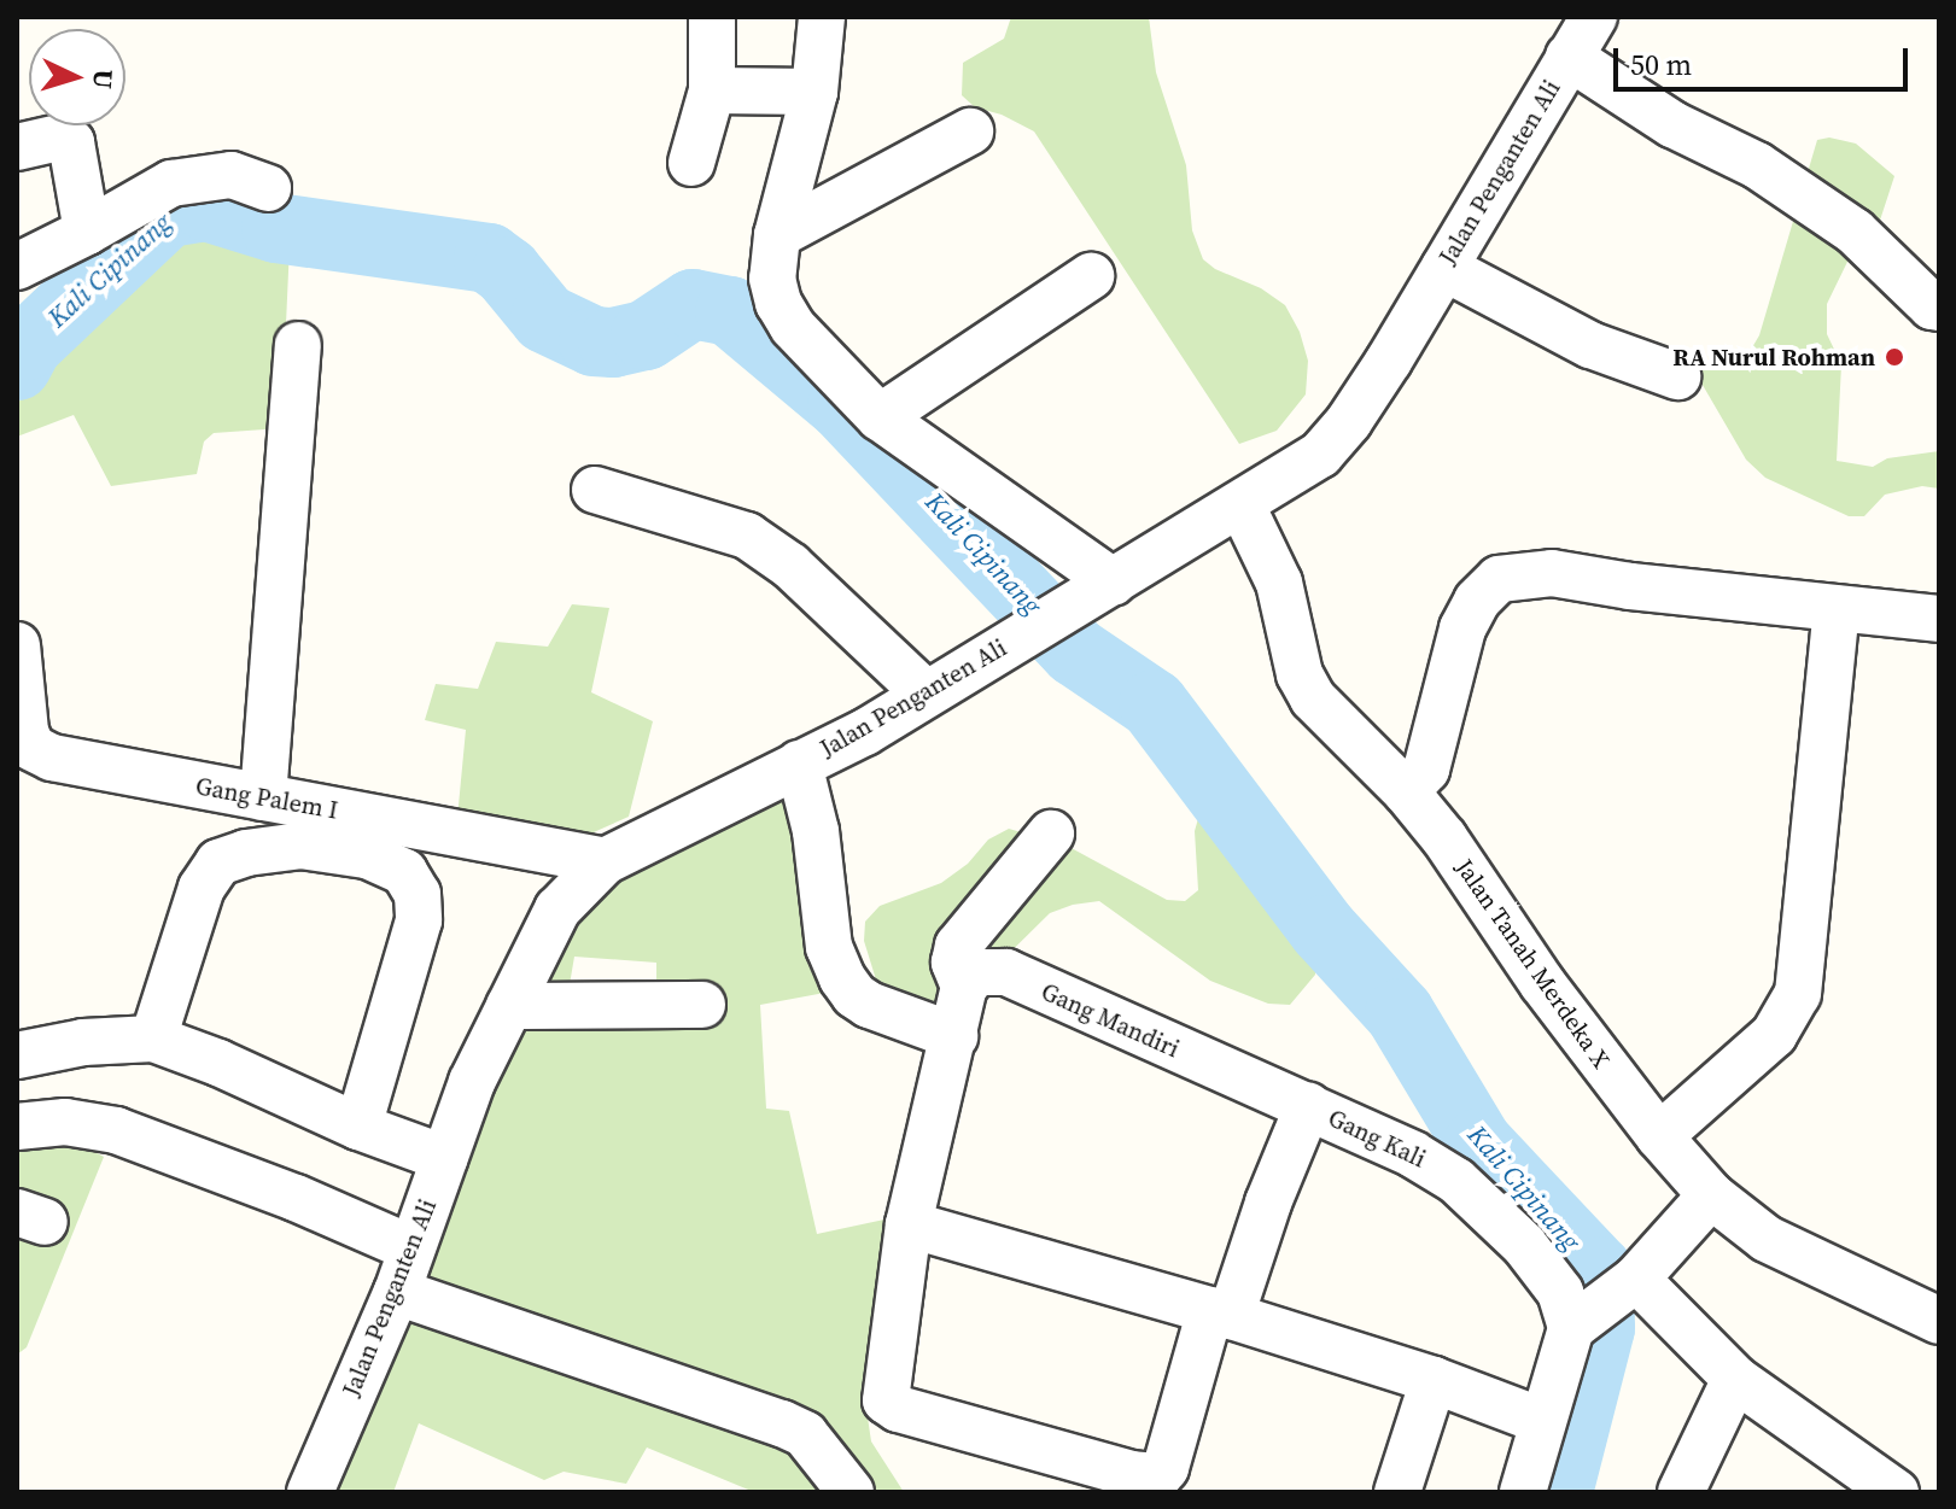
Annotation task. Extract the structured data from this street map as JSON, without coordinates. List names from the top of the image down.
{
  "streets": {
    "street": [
      "Jalan Penganten Ali",
      "Gang Palem I",
      "Jalan Tanah Merdeka X",
      "Gang Mandiri",
      "Gang Kali"
    ]
  },
  "crossings": [
    ["Jalan Penganten Ali", "Gang Palem I"],
    ["Jalan Penganten Ali", "Jalan Tanah Merdeka X"],
    ["Gang Mandiri", "Gang Kali"]
  ],
  "water": ["Kali Cipinang"],
  "places": ["RA Nurul Rohman"],
  "scale_bar": "50 m",
  "north": "right"
}
